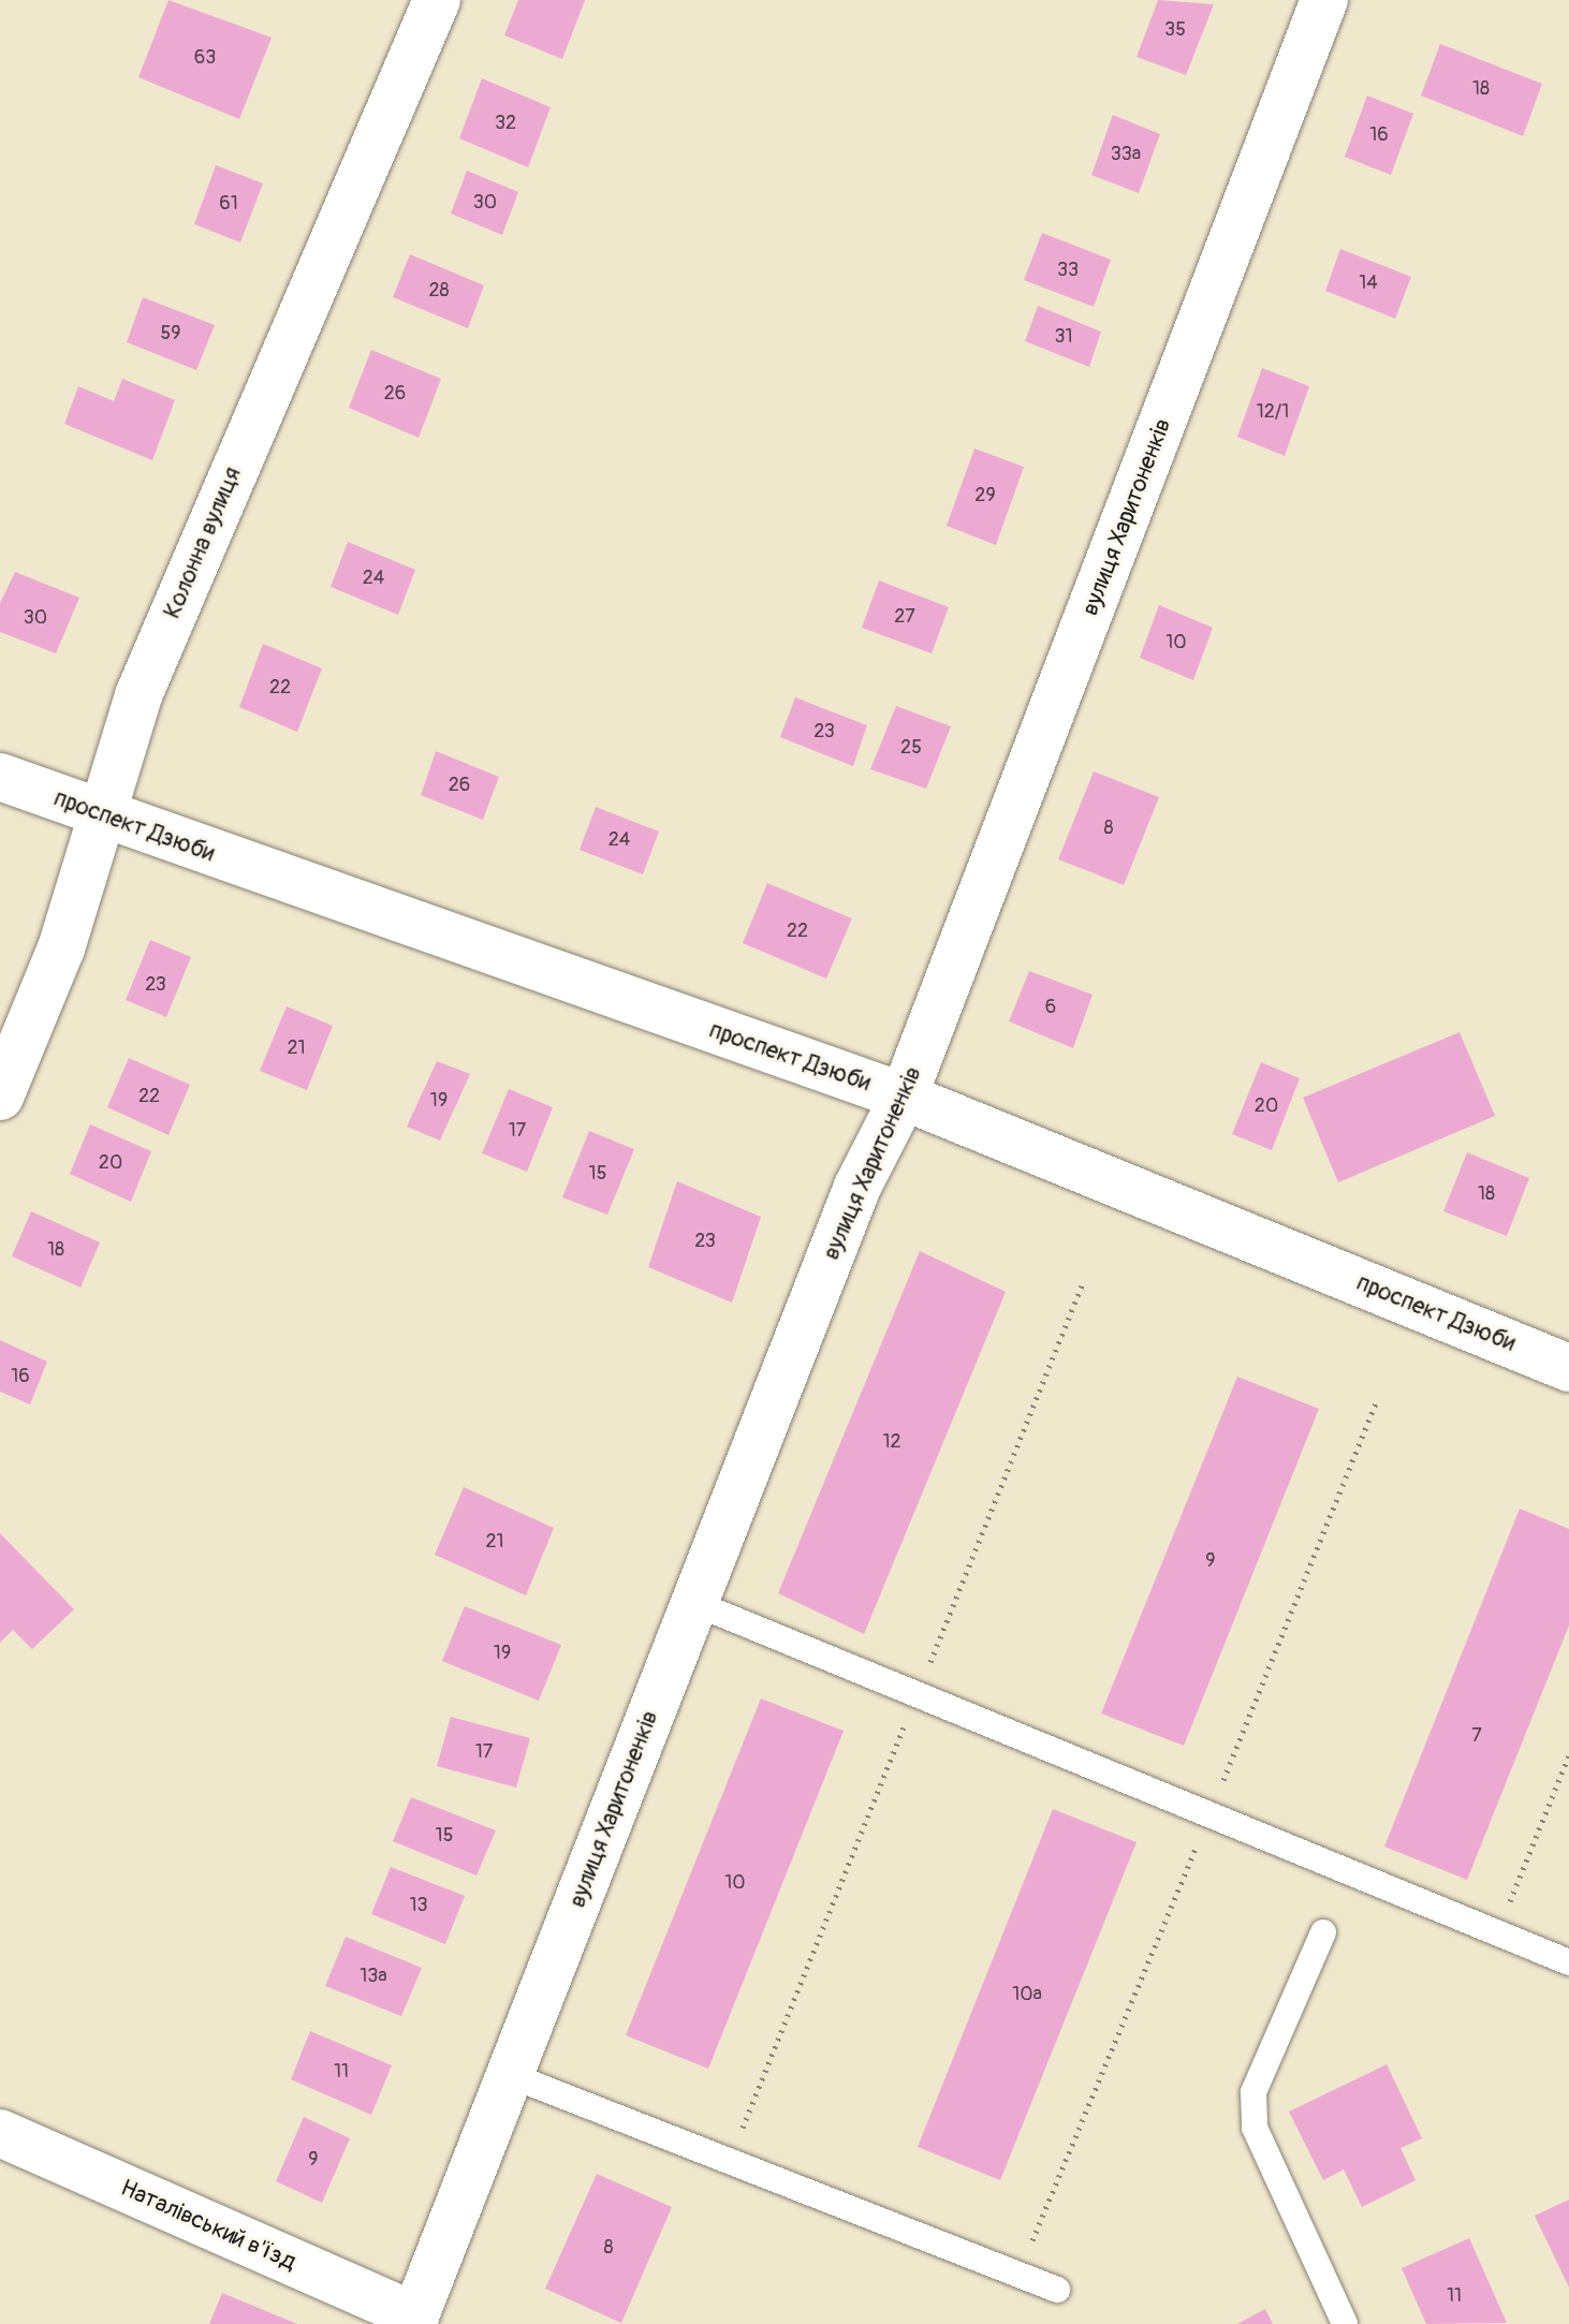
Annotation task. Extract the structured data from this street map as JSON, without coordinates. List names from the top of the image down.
{
  "streets": {
    "street": [
      "вулиця Харитоненків",
      "Колонна вулиця",
      "проспект Дзюби",
      "Наталівський в'їзд"
    ]
  },
  "crossings": [
    ["вулиця Харитоненків", "проспект Дзюби"],
    ["вулиця Харитоненків", "Наталівський в'їзд"],
    ["Колонна вулиця", "проспект Дзюби"]
  ],
  "house_numbers": [
    "35",
    "63",
    "18",
    "32",
    "16",
    "33а",
    "30",
    "61",
    "33",
    "14",
    "28",
    "59",
    "31",
    "26",
    "12/1",
    "29",
    "24",
    "27",
    "30",
    "10",
    "22",
    "23",
    "25",
    "26",
    "8",
    "24",
    "22",
    "23",
    "6",
    "21",
    "22",
    "19",
    "20",
    "17",
    "20",
    "15",
    "18",
    "23",
    "18",
    "16",
    "12",
    "21",
    "9",
    "19",
    "7",
    "17",
    "15",
    "10",
    "13",
    "13а",
    "10а",
    "11",
    "9",
    "8",
    "11"
  ]
}
